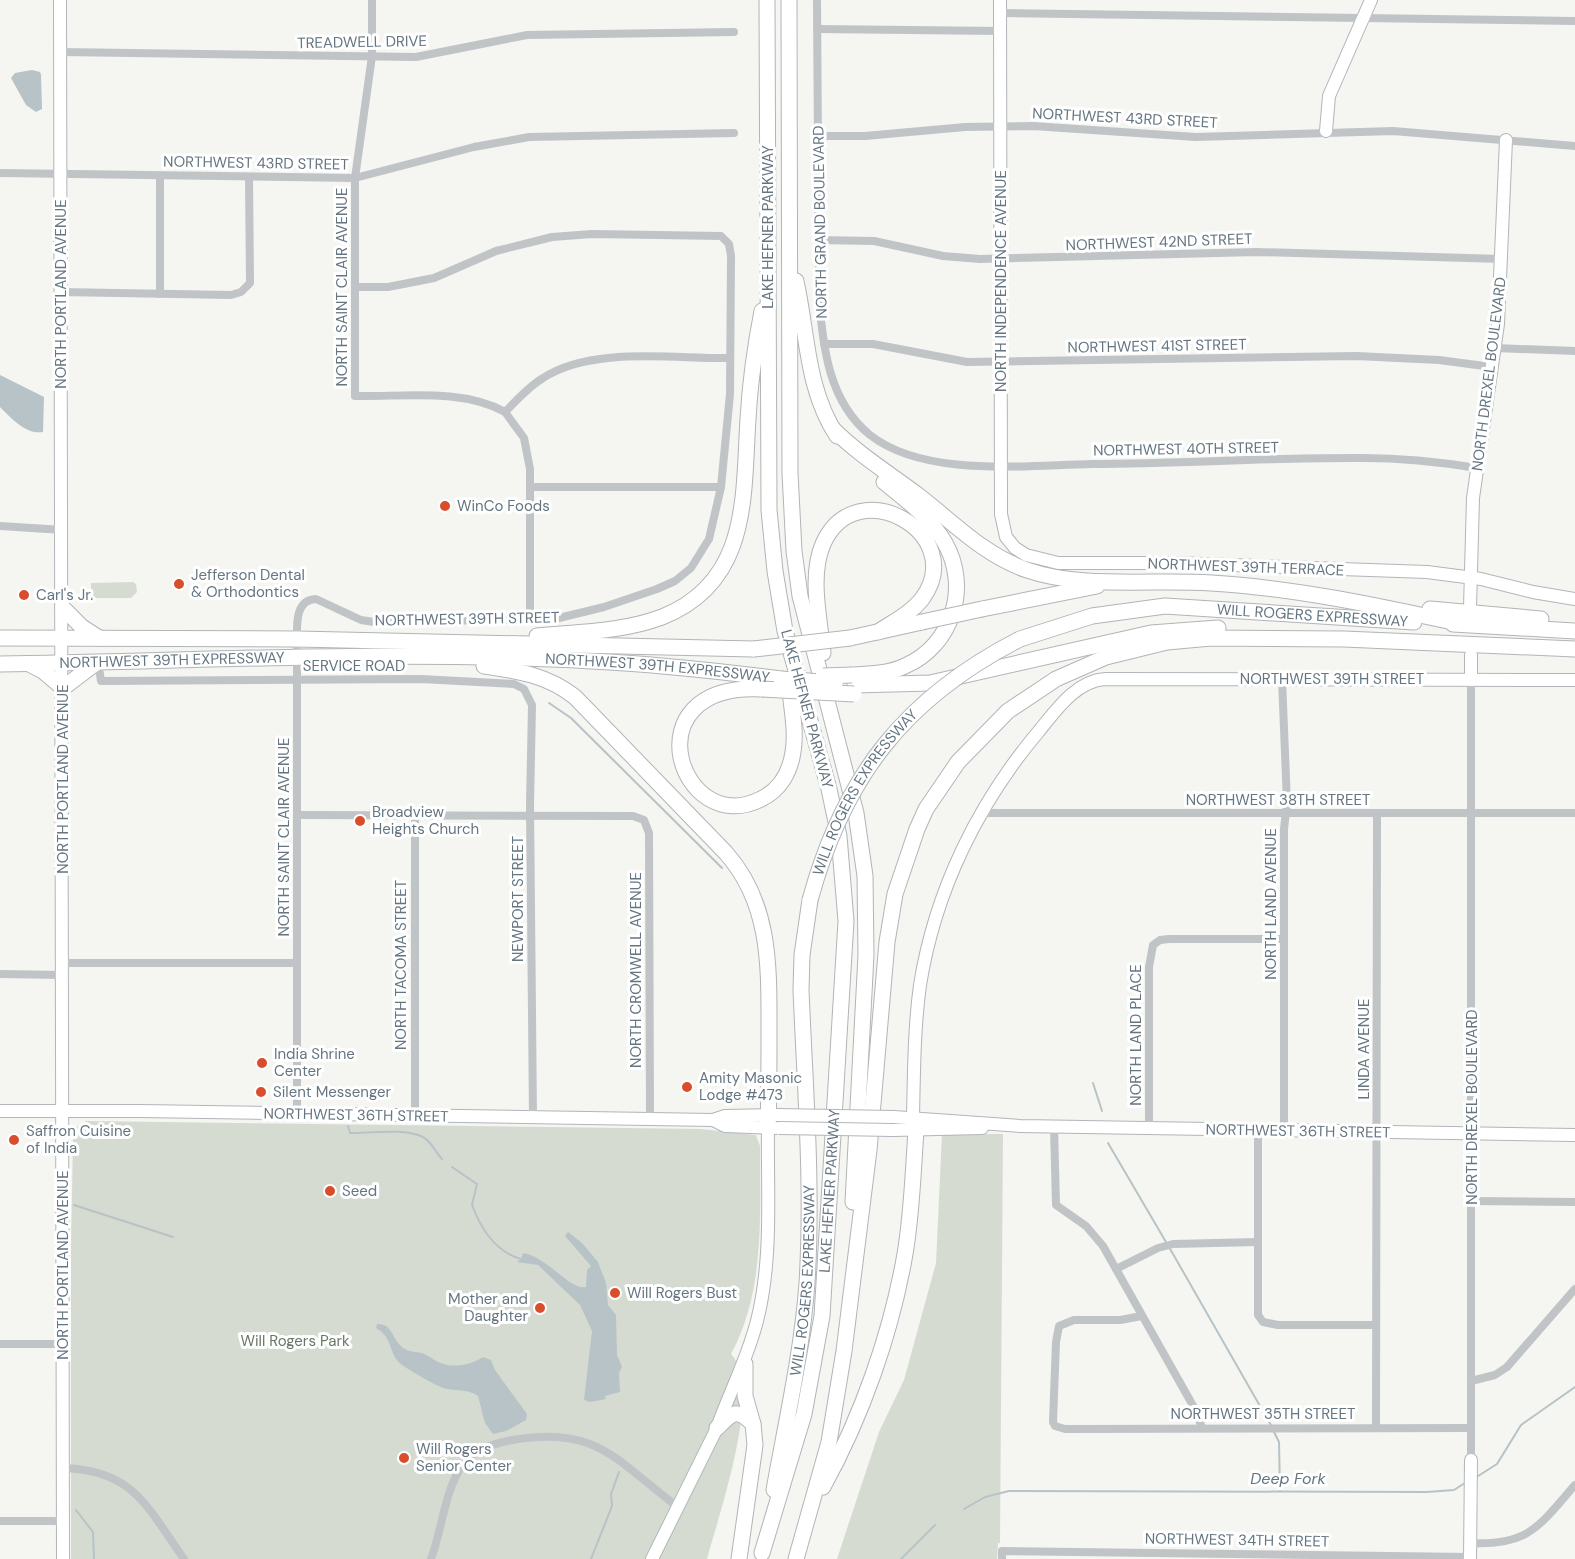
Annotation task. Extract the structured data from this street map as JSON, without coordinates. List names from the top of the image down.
{
  "streets": {
    "highway": ["LAKE HEFNER PARKWAY", "WILL ROGERS EXPRESSWAY", "NORTHWEST 39TH EXPRESSWAY"],
    "main road": [
      "NORTH INDEPENDENCE AVENUE",
      "NORTH PORTLAND AVENUE",
      "NORTH DREXEL BOULEVARD",
      "NORTHWEST 39TH TERRACE",
      "NORTHWEST 39TH STREET",
      "NORTHWEST 36TH STREET"
    ],
    "street": [
      "TREADWELL DRIVE",
      "NORTHWEST 43RD STREET",
      "NORTH GRAND BOULEVARD",
      "NORTHWEST 42ND STREET",
      "NORTH SAINT CLAIR AVENUE",
      "NORTHWEST 41ST STREET",
      "NORTHWEST 40TH STREET",
      "SERVICE ROAD",
      "NORTHWEST 38TH STREET",
      "NEWPORT STREET",
      "NORTH LAND AVENUE",
      "NORTH TACOMA STREET",
      "NORTH CROMWELL AVENUE",
      "NORTH LAND PLACE",
      "LINDA AVENUE",
      "NORTHWEST 35TH STREET",
      "NORTHWEST 34TH STREET"
    ]
  },
  "crossings": [
    ["TREADWELL DRIVE", "NORTH SAINT CLAIR AVENUE"],
    ["TREADWELL DRIVE", "NORTH PORTLAND AVENUE"],
    ["NORTHWEST 43RD STREET", "NORTH GRAND BOULEVARD"],
    ["NORTHWEST 43RD STREET", "NORTH INDEPENDENCE AVENUE"],
    ["NORTHWEST 43RD STREET", "NORTH SAINT CLAIR AVENUE"],
    ["NORTHWEST 43RD STREET", "NORTH PORTLAND AVENUE"],
    ["NORTHWEST 43RD STREET", "NORTH DREXEL BOULEVARD"],
    ["NORTH GRAND BOULEVARD", "NORTHWEST 42ND STREET"],
    ["NORTH GRAND BOULEVARD", "NORTHWEST 41ST STREET"],
    ["NORTH GRAND BOULEVARD", "NORTHWEST 40TH STREET"],
    ["LAKE HEFNER PARKWAY", "WILL ROGERS EXPRESSWAY"],
    ["NORTHWEST 42ND STREET", "NORTH INDEPENDENCE AVENUE"],
    ["NORTHWEST 42ND STREET", "NORTH DREXEL BOULEVARD"],
    ["NORTH INDEPENDENCE AVENUE", "NORTHWEST 41ST STREET"],
    ["NORTH INDEPENDENCE AVENUE", "NORTHWEST 40TH STREET"],
    ["NORTH INDEPENDENCE AVENUE", "NORTHWEST 39TH TERRACE"],
    ["NORTH SAINT CLAIR AVENUE", "NORTHWEST 39TH STREET"],
    ["NORTH SAINT CLAIR AVENUE", "NORTHWEST 39TH EXPRESSWAY"],
    ["NORTH SAINT CLAIR AVENUE", "SERVICE ROAD"],
    ["NORTH SAINT CLAIR AVENUE", "NORTHWEST 36TH STREET"],
    ["NORTH PORTLAND AVENUE", "NORTHWEST 39TH EXPRESSWAY"],
    ["NORTH PORTLAND AVENUE", "NORTHWEST 36TH STREET"],
    ["NORTHWEST 41ST STREET", "NORTH DREXEL BOULEVARD"],
    ["NORTH DREXEL BOULEVARD", "NORTHWEST 40TH STREET"],
    ["NORTH DREXEL BOULEVARD", "NORTHWEST 39TH TERRACE"],
    ["NORTH DREXEL BOULEVARD", "NORTHWEST 39TH STREET"],
    ["NORTH DREXEL BOULEVARD", "NORTHWEST 38TH STREET"],
    ["NORTH DREXEL BOULEVARD", "NORTHWEST 36TH STREET"],
    ["NORTH DREXEL BOULEVARD", "NORTHWEST 35TH STREET"],
    ["NORTH DREXEL BOULEVARD", "NORTHWEST 34TH STREET"],
    ["NORTHWEST 39TH STREET", "NORTHWEST 38TH STREET"],
    ["NORTHWEST 39TH STREET", "NORTH LAND AVENUE"],
    ["NORTHWEST 39TH EXPRESSWAY", "SERVICE ROAD"],
    ["SERVICE ROAD", "NEWPORT STREET"],
    ["NORTHWEST 38TH STREET", "NORTH LAND AVENUE"],
    ["NORTHWEST 38TH STREET", "LINDA AVENUE"],
    ["NEWPORT STREET", "NORTH CROMWELL AVENUE"],
    ["NEWPORT STREET", "NORTHWEST 36TH STREET"],
    ["NORTH LAND AVENUE", "NORTH LAND PLACE"],
    ["NORTH LAND AVENUE", "NORTHWEST 36TH STREET"],
    ["NORTH TACOMA STREET", "NORTHWEST 36TH STREET"],
    ["NORTH CROMWELL AVENUE", "NORTHWEST 36TH STREET"],
    ["NORTH LAND PLACE", "NORTHWEST 36TH STREET"],
    ["LINDA AVENUE", "NORTHWEST 36TH STREET"],
    ["LINDA AVENUE", "NORTHWEST 35TH STREET"]
  ],
  "water": ["Deep Fork"],
  "parks": ["Will Rogers Park"],
  "places": [
    "WinCo Foods",
    "Jefferson Dental & Orthodontics",
    "Carl's Jr.",
    "Broadview Heights Church",
    "India Shrine Center",
    "Amity Masonic Lodge #473",
    "Silent Messenger",
    "Saffron Cuisine of India",
    "Seed",
    "Will Rogers Bust",
    "Mother and Daughter",
    "Will Rogers Senior Center"
  ]
}
